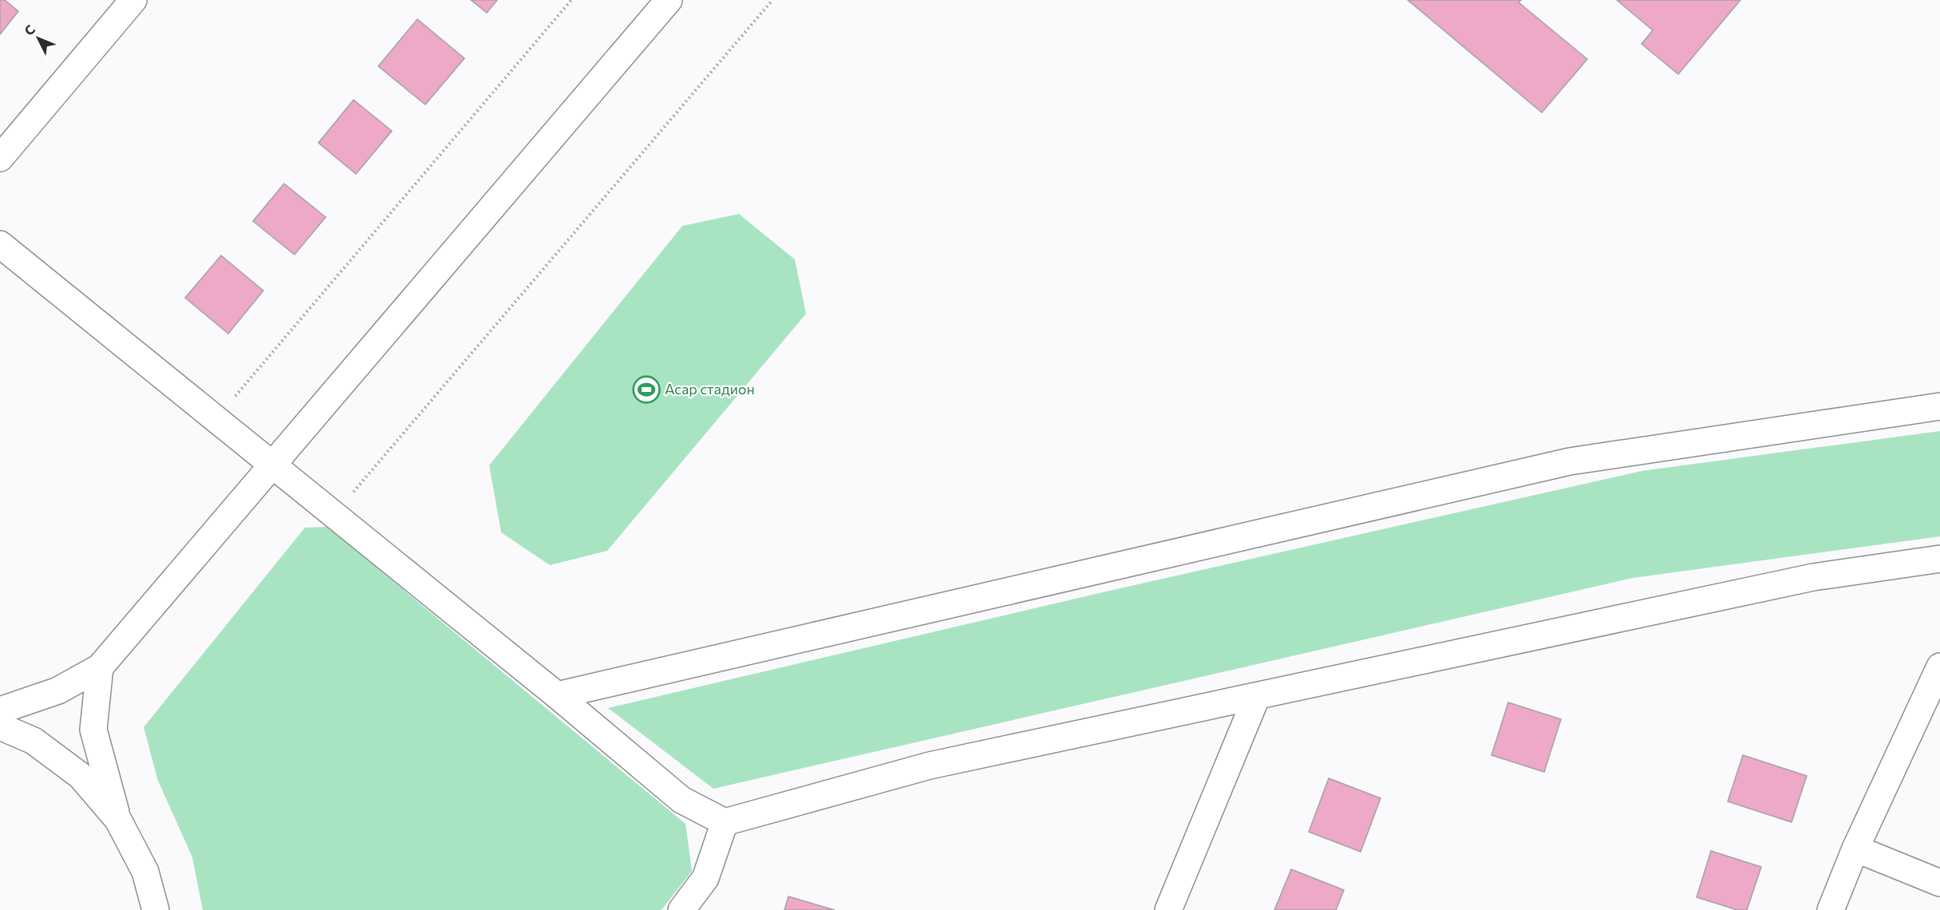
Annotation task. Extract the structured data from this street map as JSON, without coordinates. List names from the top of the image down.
{
  "places": {
    "sports": ["Асар стадион"]
  },
  "north": "top left"
}
